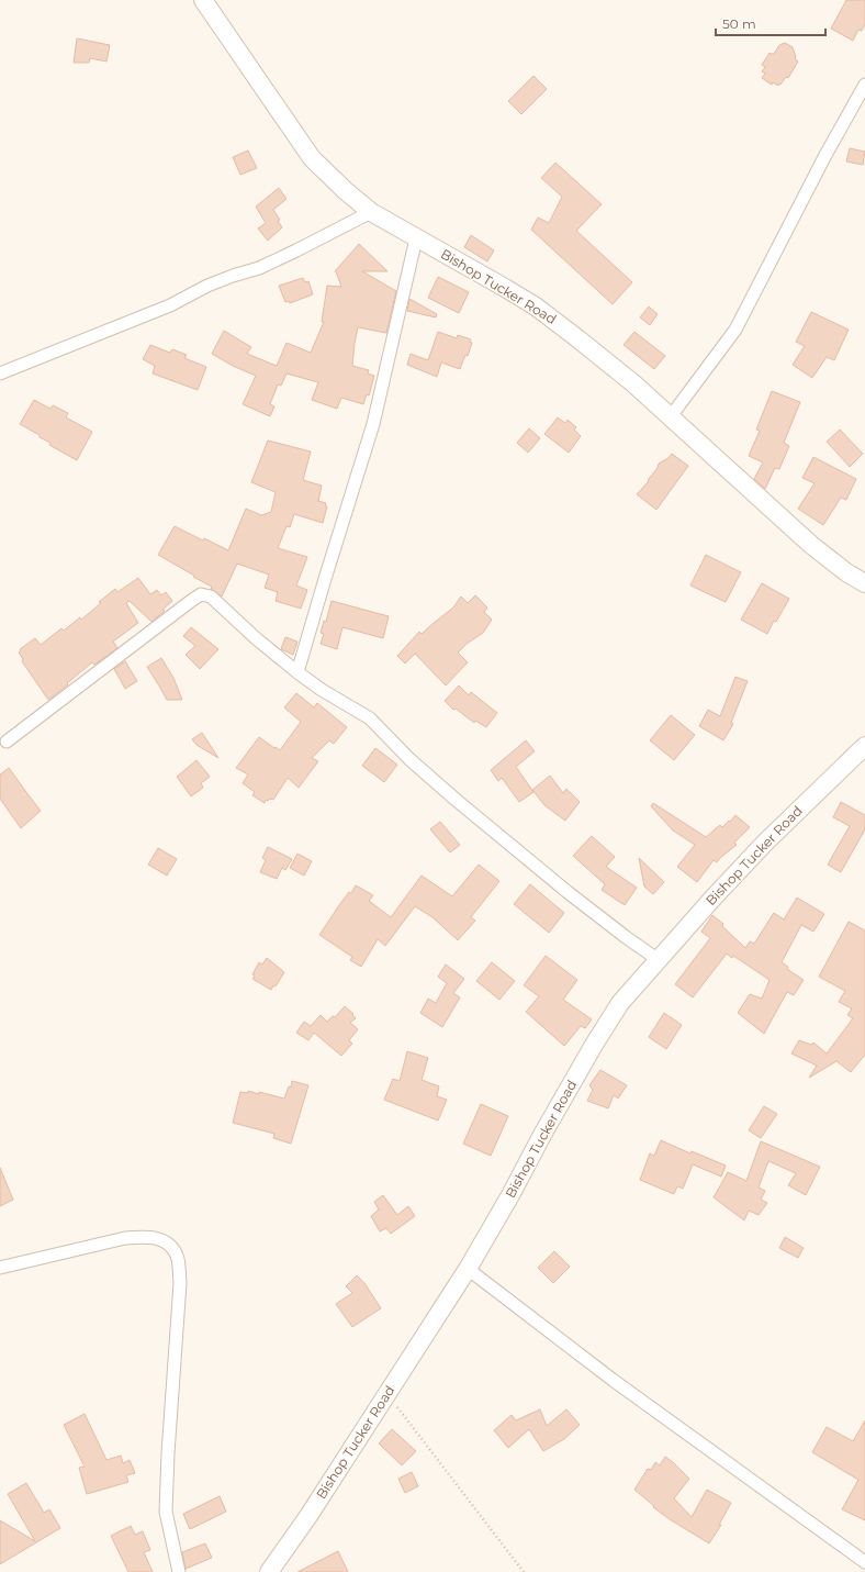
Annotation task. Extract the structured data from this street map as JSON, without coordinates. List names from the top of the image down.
{
  "streets": {
    "main road": ["Bishop Tucker Road"]
  },
  "scale_bar": "50 m"
}
